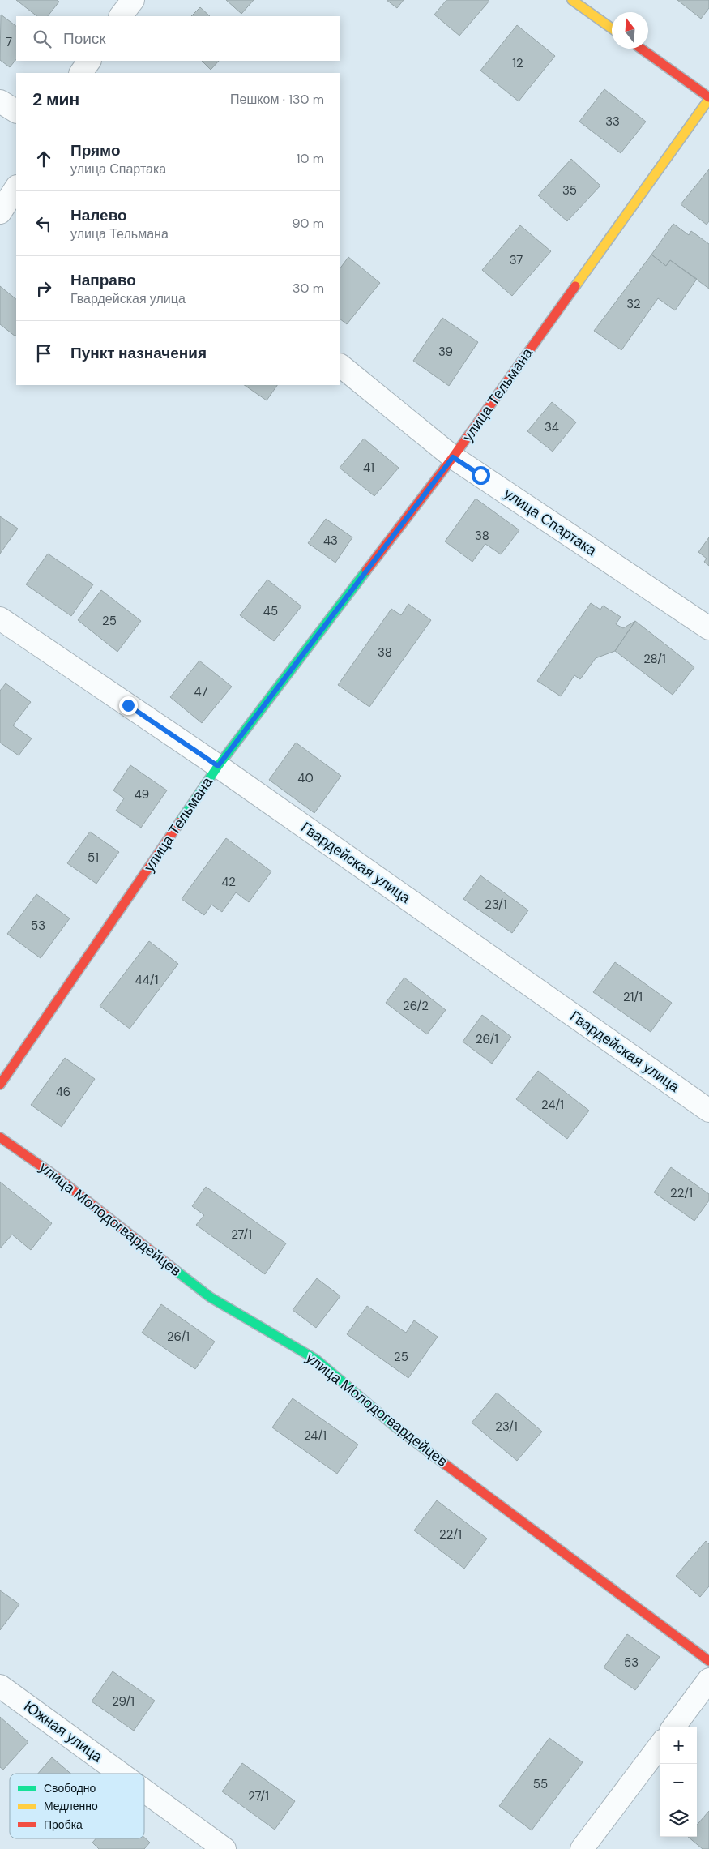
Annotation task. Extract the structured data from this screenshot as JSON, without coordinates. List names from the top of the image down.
{
  "streets": {
    "street": [
      "улица Тельмана",
      "улица Спартака",
      "Гвардейская улица",
      "улица Молодогвардейцев",
      "Южная улица"
    ]
  },
  "crossings": [
    ["улица Тельмана", "улица Спартака"],
    ["улица Тельмана", "Гвардейская улица"]
  ],
  "house_numbers": [
    "7",
    "12",
    "33",
    "35",
    "37",
    "32",
    "39",
    "34",
    "41",
    "38",
    "43",
    "45",
    "25",
    "38",
    "28/1",
    "47",
    "40",
    "49",
    "51",
    "42",
    "23/1",
    "53",
    "44/1",
    "21/1",
    "26/2",
    "26/1",
    "46",
    "24/1",
    "22/1",
    "27/1",
    "26/1",
    "25",
    "23/1",
    "24/1",
    "22/1",
    "53",
    "29/1",
    "55",
    "27/1"
  ],
  "legend": ["Свободно", "Медленно", "Пробка"],
  "north": "top",
  "page": {
    "search": "Поиск",
    "heading": ["2 мин", "Пешком · 130 m"],
    "list": [
      ["Прямо", "улица Спартака", "10 m"],
      ["Налево", "улица Тельмана", "90 m"],
      ["Направо", "Гвардейская улица", "30 m"],
      "Пункт назначения"
    ],
    "map_buttons": ["+", "−"]
  }
}
